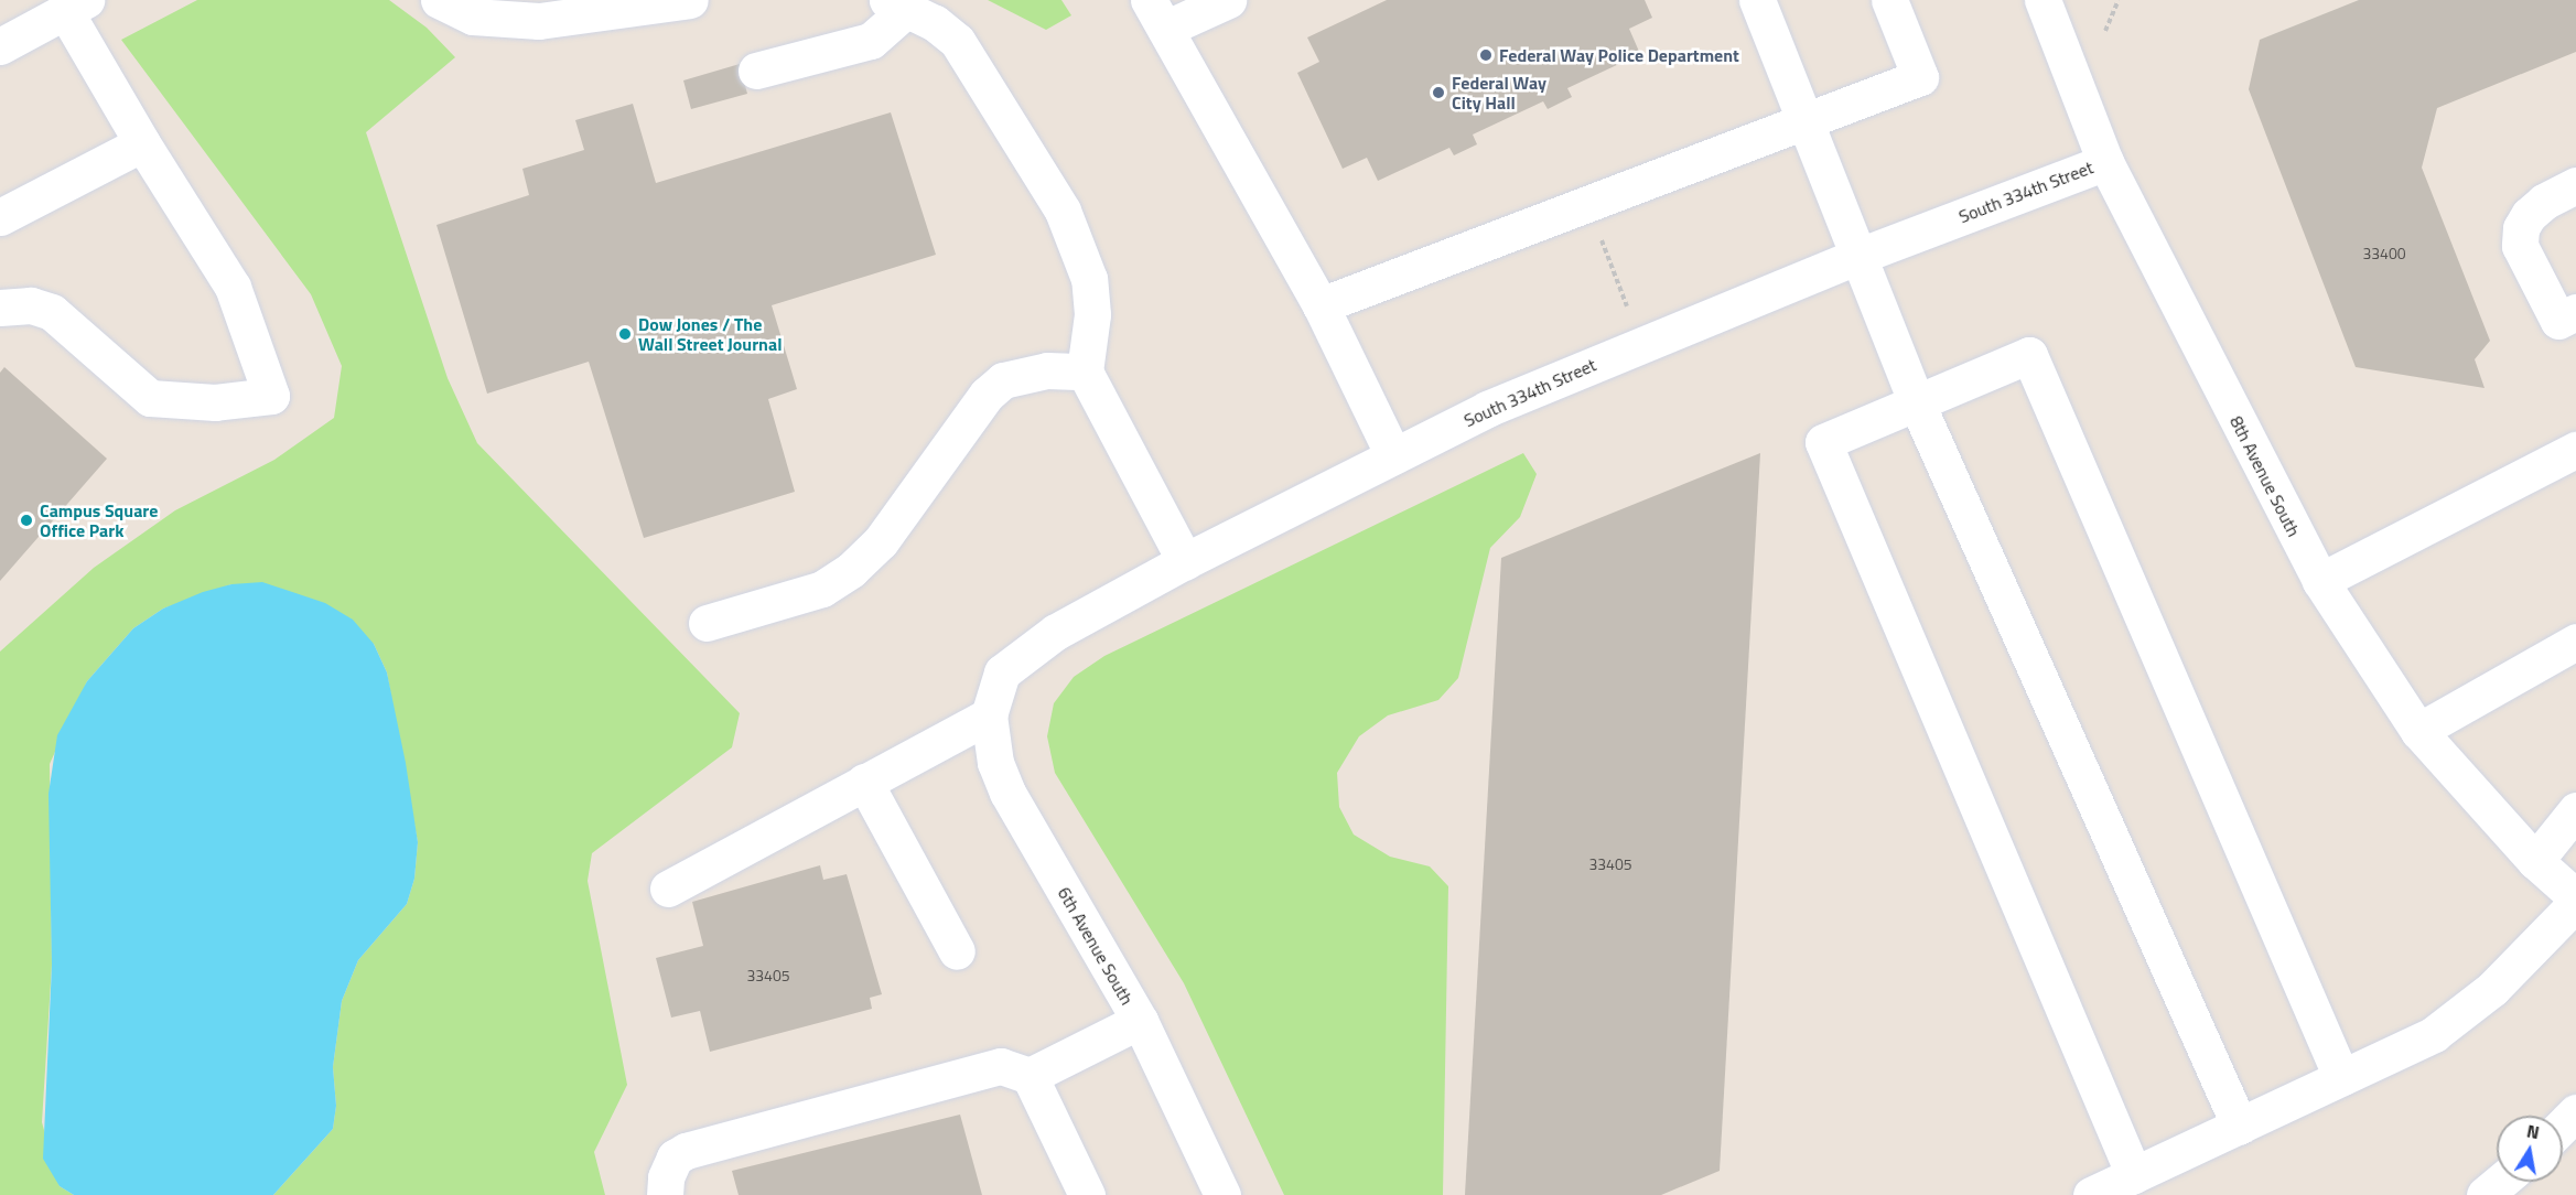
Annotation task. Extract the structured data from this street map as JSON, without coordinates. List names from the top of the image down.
{
  "streets": {
    "street": ["South 334th Street", "8th Avenue South", "6th Avenue South"]
  },
  "crossings": [
    ["South 334th Street", "8th Avenue South"],
    ["South 334th Street", "6th Avenue South"]
  ],
  "places": [
    "Federal Way Police Department",
    "Federal Way City Hall",
    "Dow Jones / The Wall Street Journal",
    "Campus Square Office Park"
  ],
  "house_numbers": ["33400", "33405", "33405"],
  "north": "top"
}
